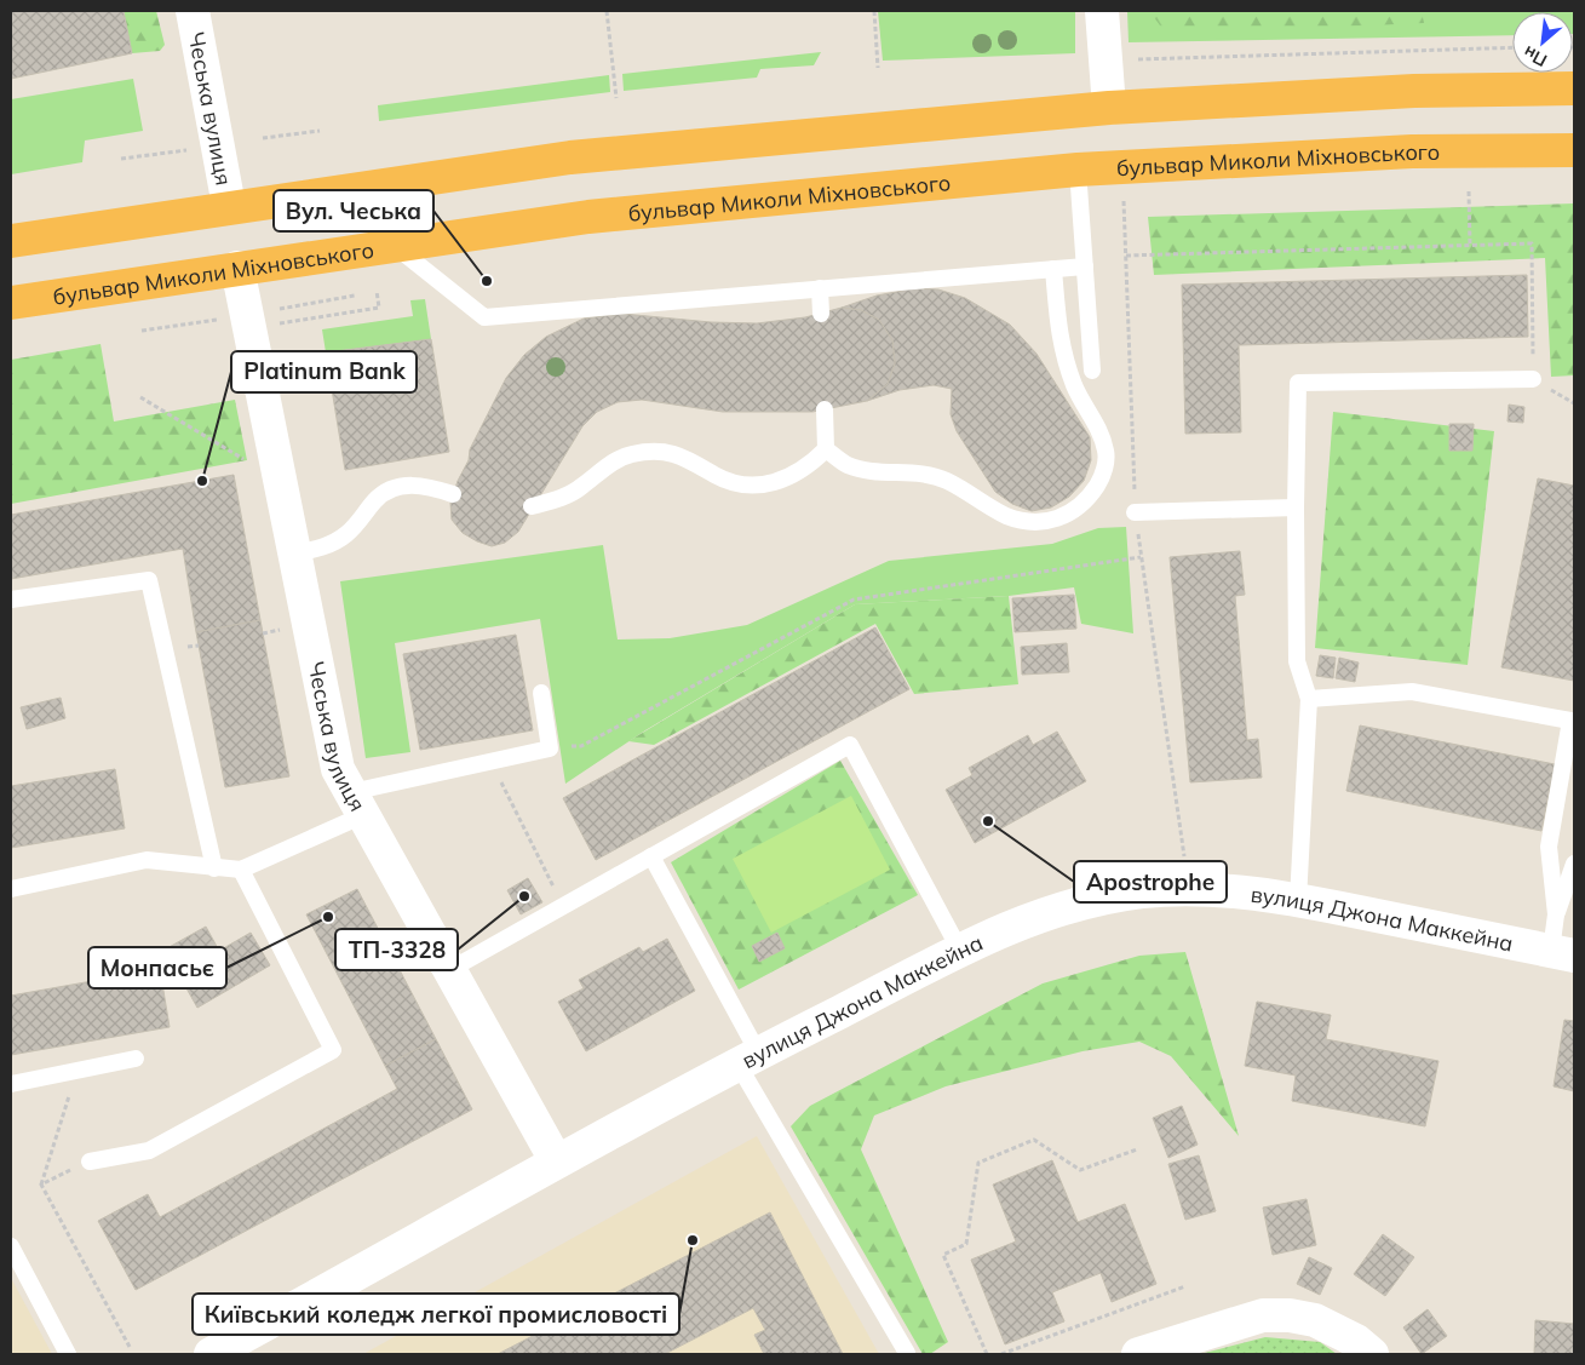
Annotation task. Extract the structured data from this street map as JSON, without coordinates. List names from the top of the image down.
{
  "streets": {
    "highway": ["бульвар Миколи Міхновського"],
    "street": ["Чеська вулиця", "вулиця Джона Маккейна"]
  },
  "crossings": [
    ["Чеська вулиця", "бульвар Миколи Міхновського"],
    ["Чеська вулиця", "вулиця Джона Маккейна"]
  ],
  "places": [
    "Вул. Чеська",
    "Platinum Bank",
    "Apostrophe",
    "ТП-3328",
    "Монпасьє",
    "Київський коледж легкої промисловості"
  ],
  "north": "bottom left"
}
